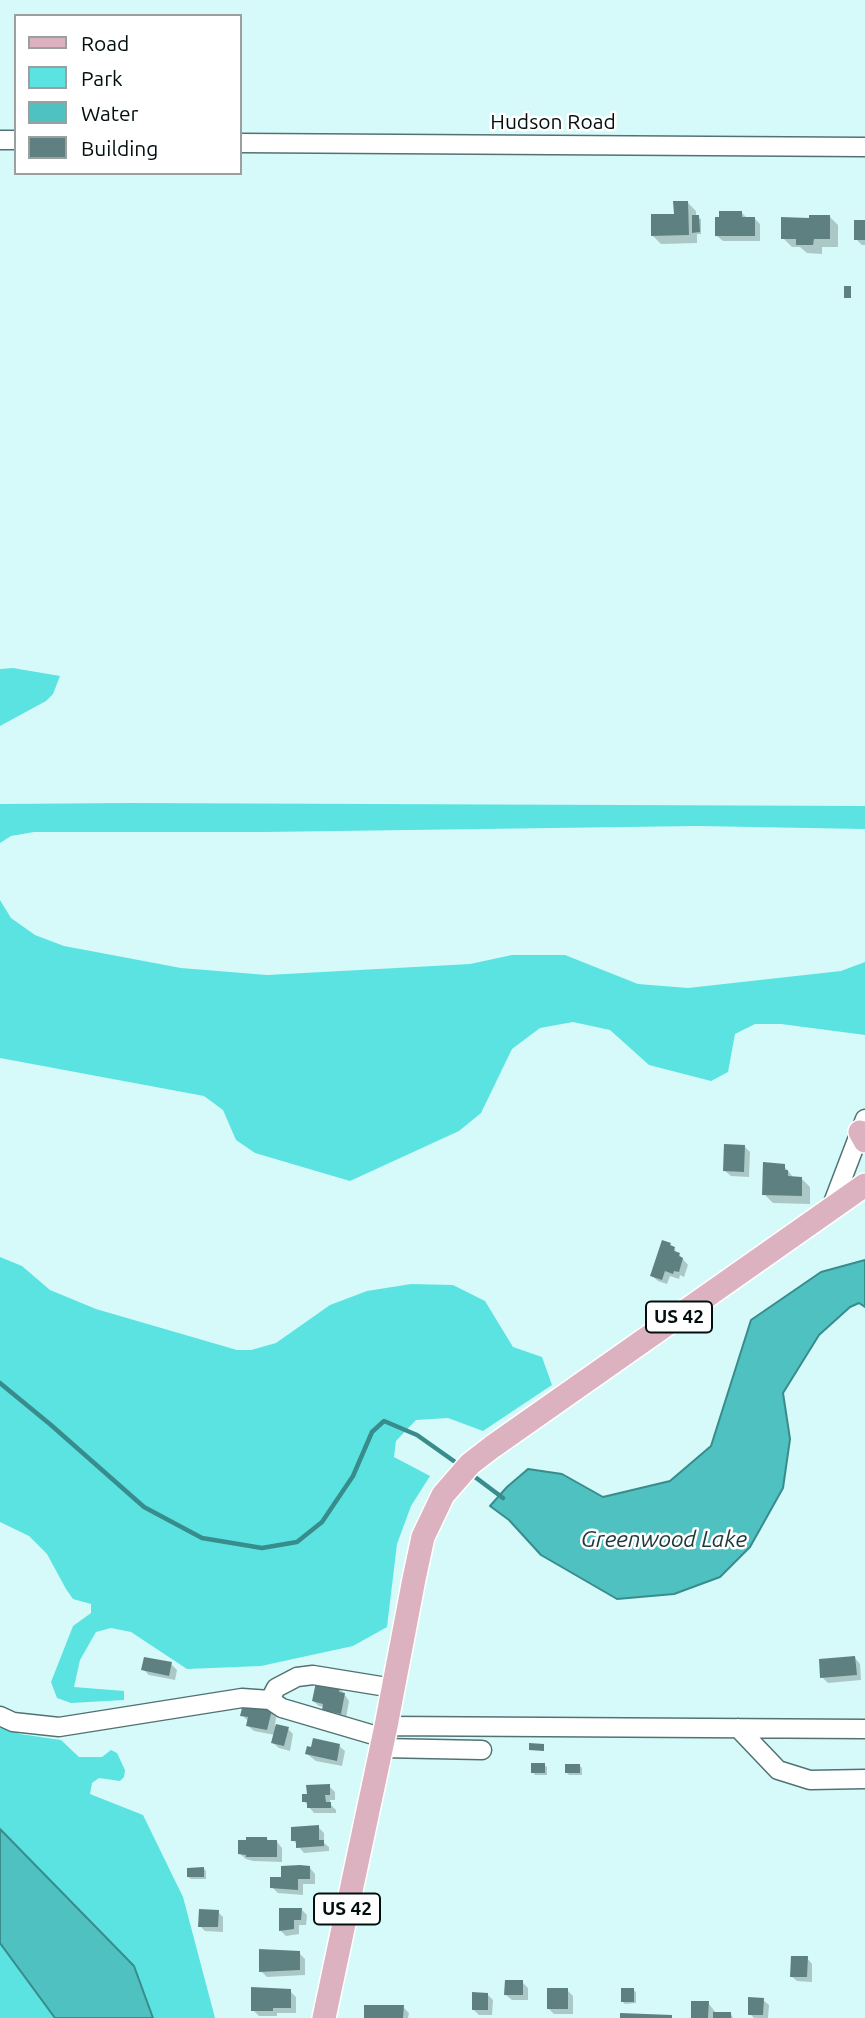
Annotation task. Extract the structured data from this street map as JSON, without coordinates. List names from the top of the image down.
{
  "streets": {
    "main road": ["US 42"],
    "street": ["Hudson Road"]
  },
  "water": ["Greenwood Lake"],
  "legend": [
    "Road",
    "Park",
    "Water",
    "Building"
  ]
}
